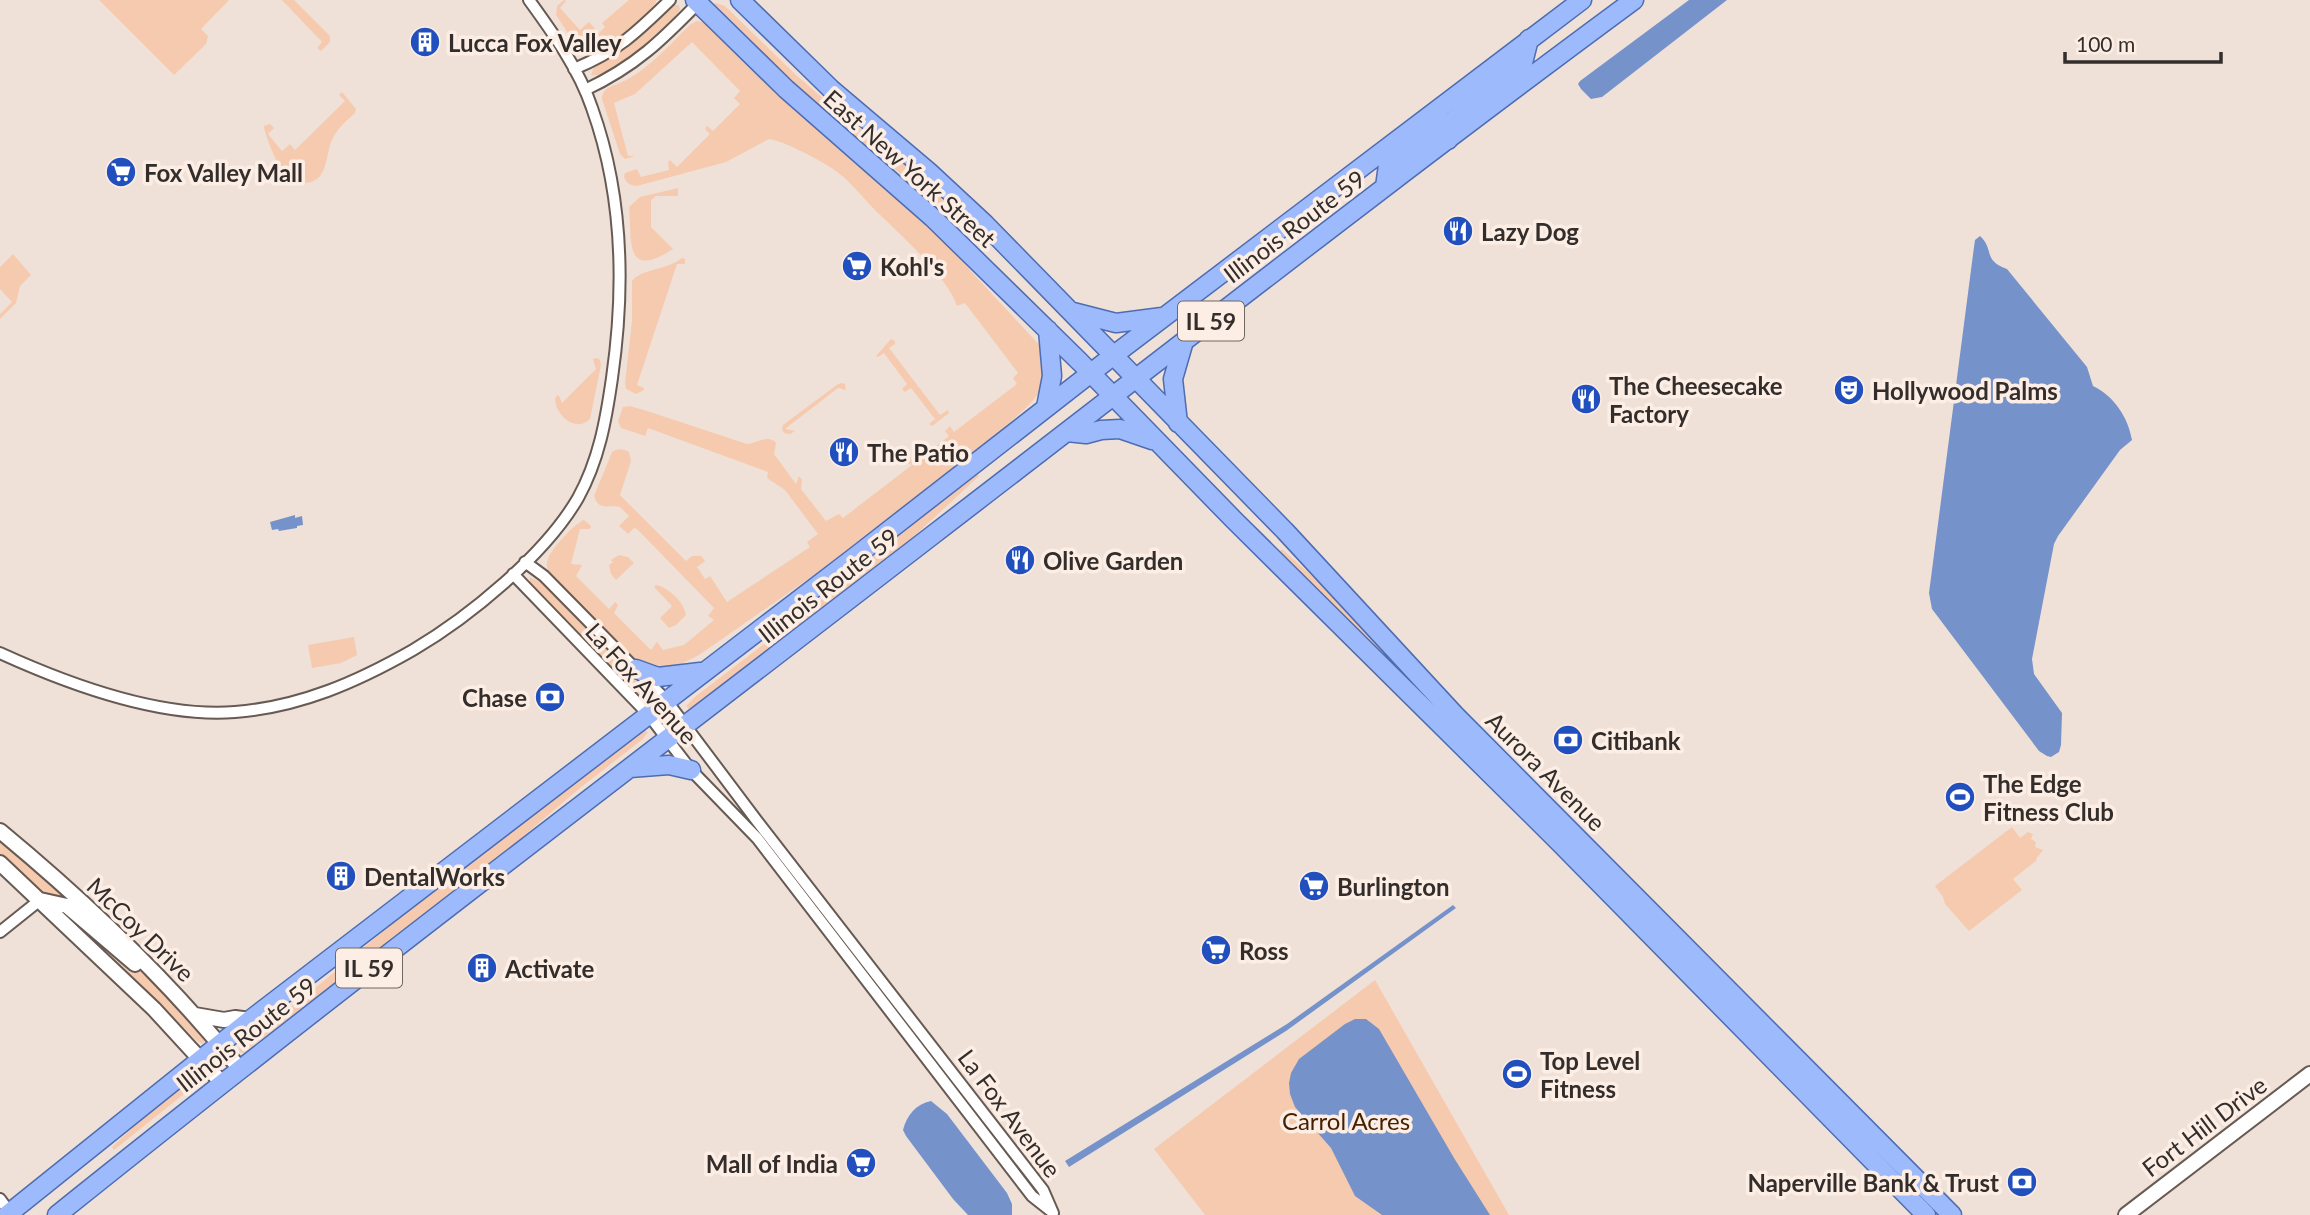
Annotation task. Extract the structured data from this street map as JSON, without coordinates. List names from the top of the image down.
{
  "streets": {
    "main road": [
      "East New York Street",
      "Illinois Route 59",
      "IL 59",
      "Aurora Avenue"
    ],
    "street": ["La Fox Avenue", "McCoy Drive", "Fort Hill Drive"]
  },
  "crossings": [
    ["East New York Street", "Illinois Route 59"],
    ["East New York Street", "Aurora Avenue"],
    ["Illinois Route 59", "IL 59"],
    ["Illinois Route 59", "La Fox Avenue"],
    ["Illinois Route 59", "Aurora Avenue"],
    ["Illinois Route 59", "McCoy Drive"]
  ],
  "parks": ["Carrol Acres"],
  "places": {
    "building": ["Lucca Fox Valley", "DentalWorks", "Activate"],
    "supermarket": [
      "Fox Valley Mall",
      "Kohl's",
      "Burlington",
      "Ross",
      "Mall of India"
    ],
    "restaurant": [
      "Lazy Dog",
      "The Cheesecake Factory",
      "The Patio",
      "Olive Garden"
    ],
    "theatre": ["Hollywood Palms"],
    "bank": ["Chase", "Citibank", "Naperville Bank & Trust"],
    "sports": ["The Edge Fitness Club", "Top Level Fitness"]
  },
  "scale_bar": "100 m"
}
